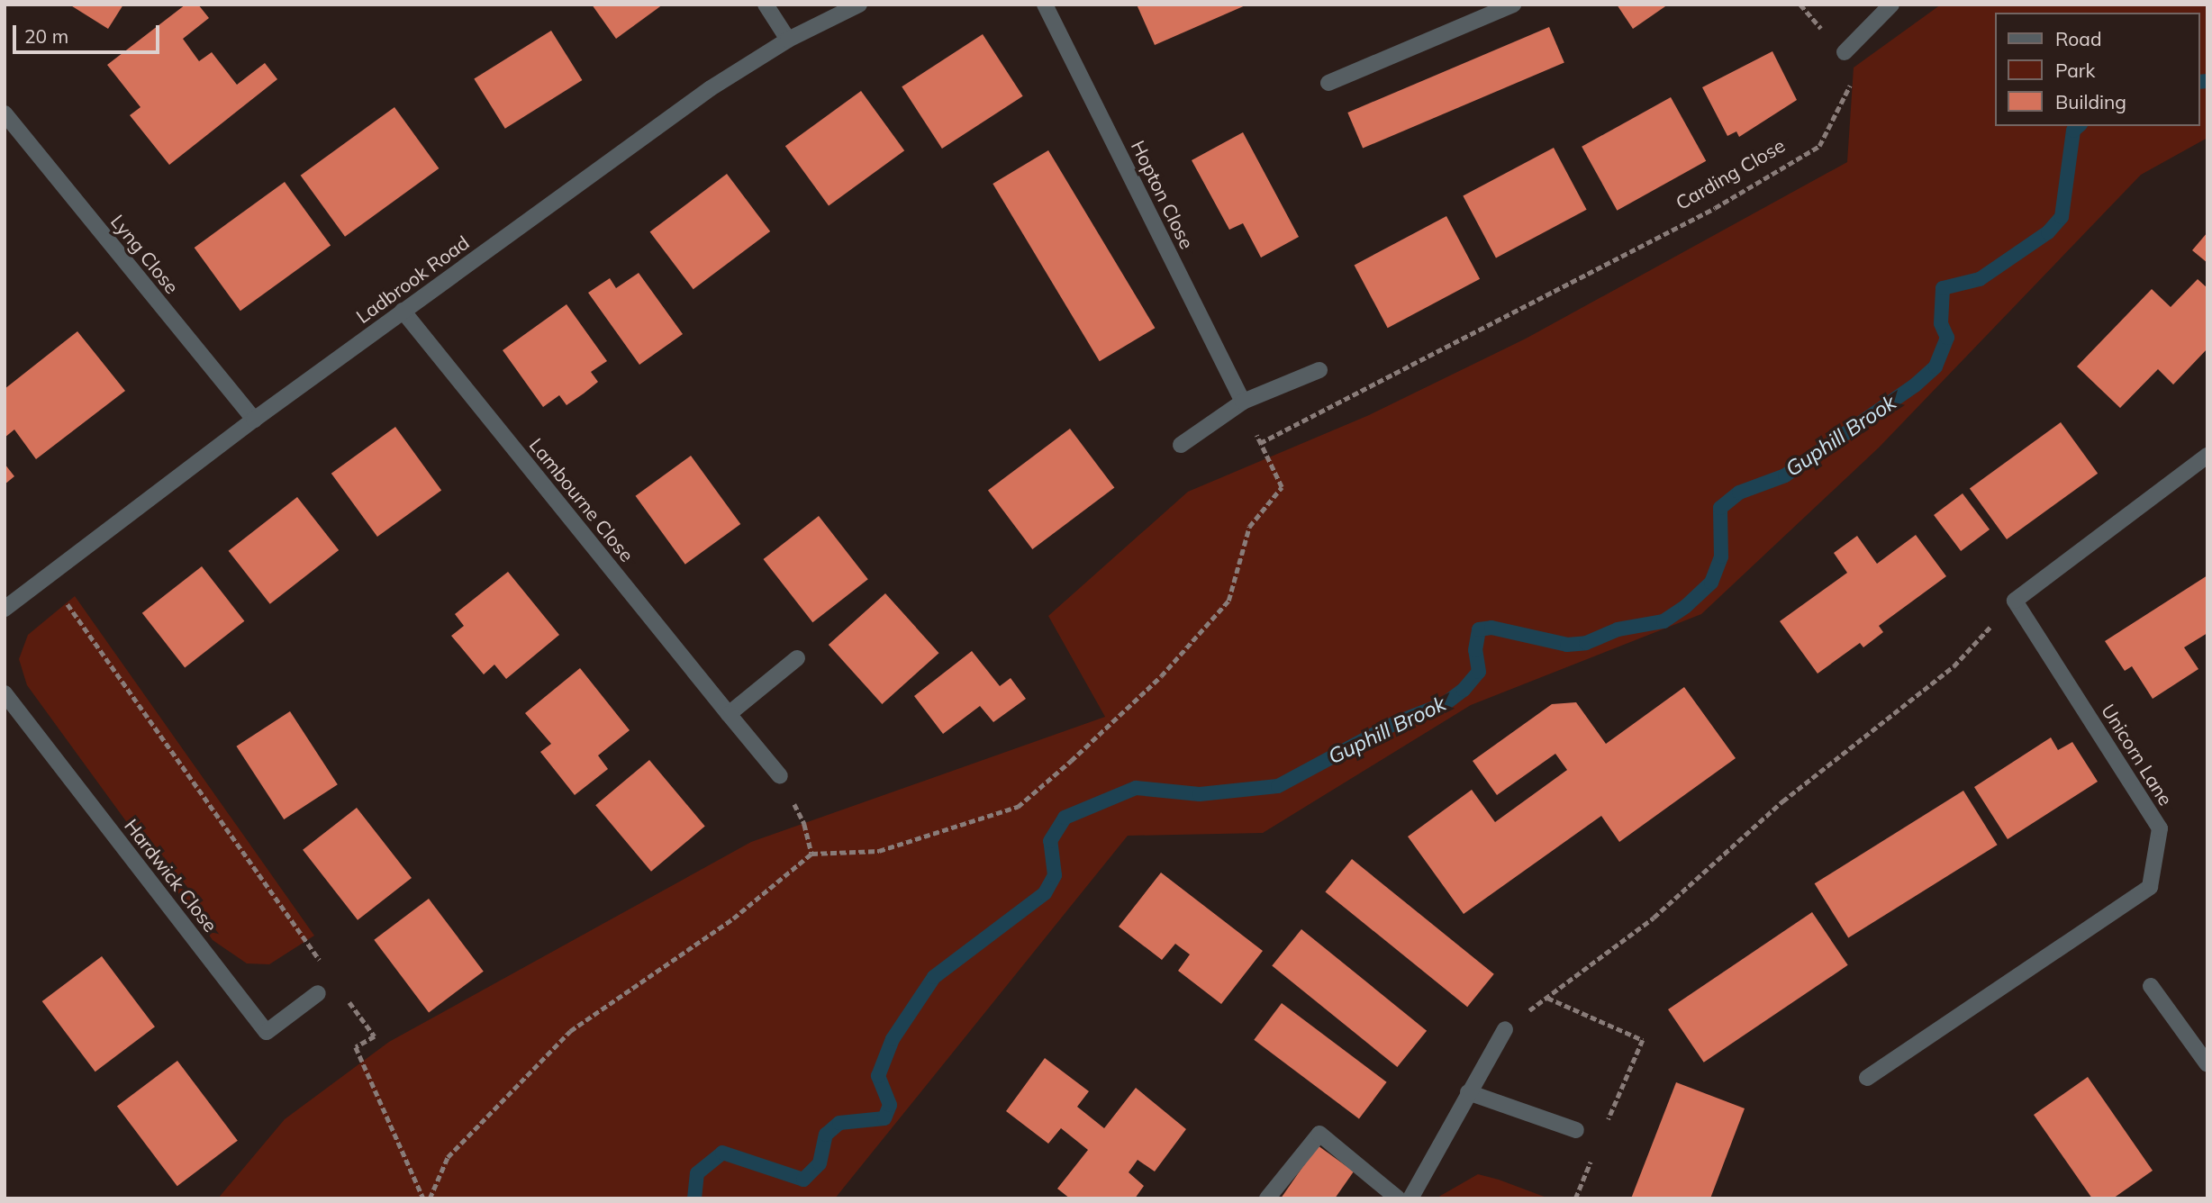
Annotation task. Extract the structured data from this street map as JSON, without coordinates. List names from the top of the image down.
{
  "streets": {
    "street": [
      "Hopton Close",
      "Lyng Close",
      "Ladbrook Road",
      "Lambourne Close",
      "Unicorn Lane",
      "Hardwick Close"
    ],
    "path": ["Carding Close"]
  },
  "crossings": [
    ["Lyng Close", "Ladbrook Road"],
    ["Ladbrook Road", "Lambourne Close"]
  ],
  "water": ["Guphill Brook"],
  "legend": ["Road", "Park", "Building"],
  "scale_bar": "20 m"
}
